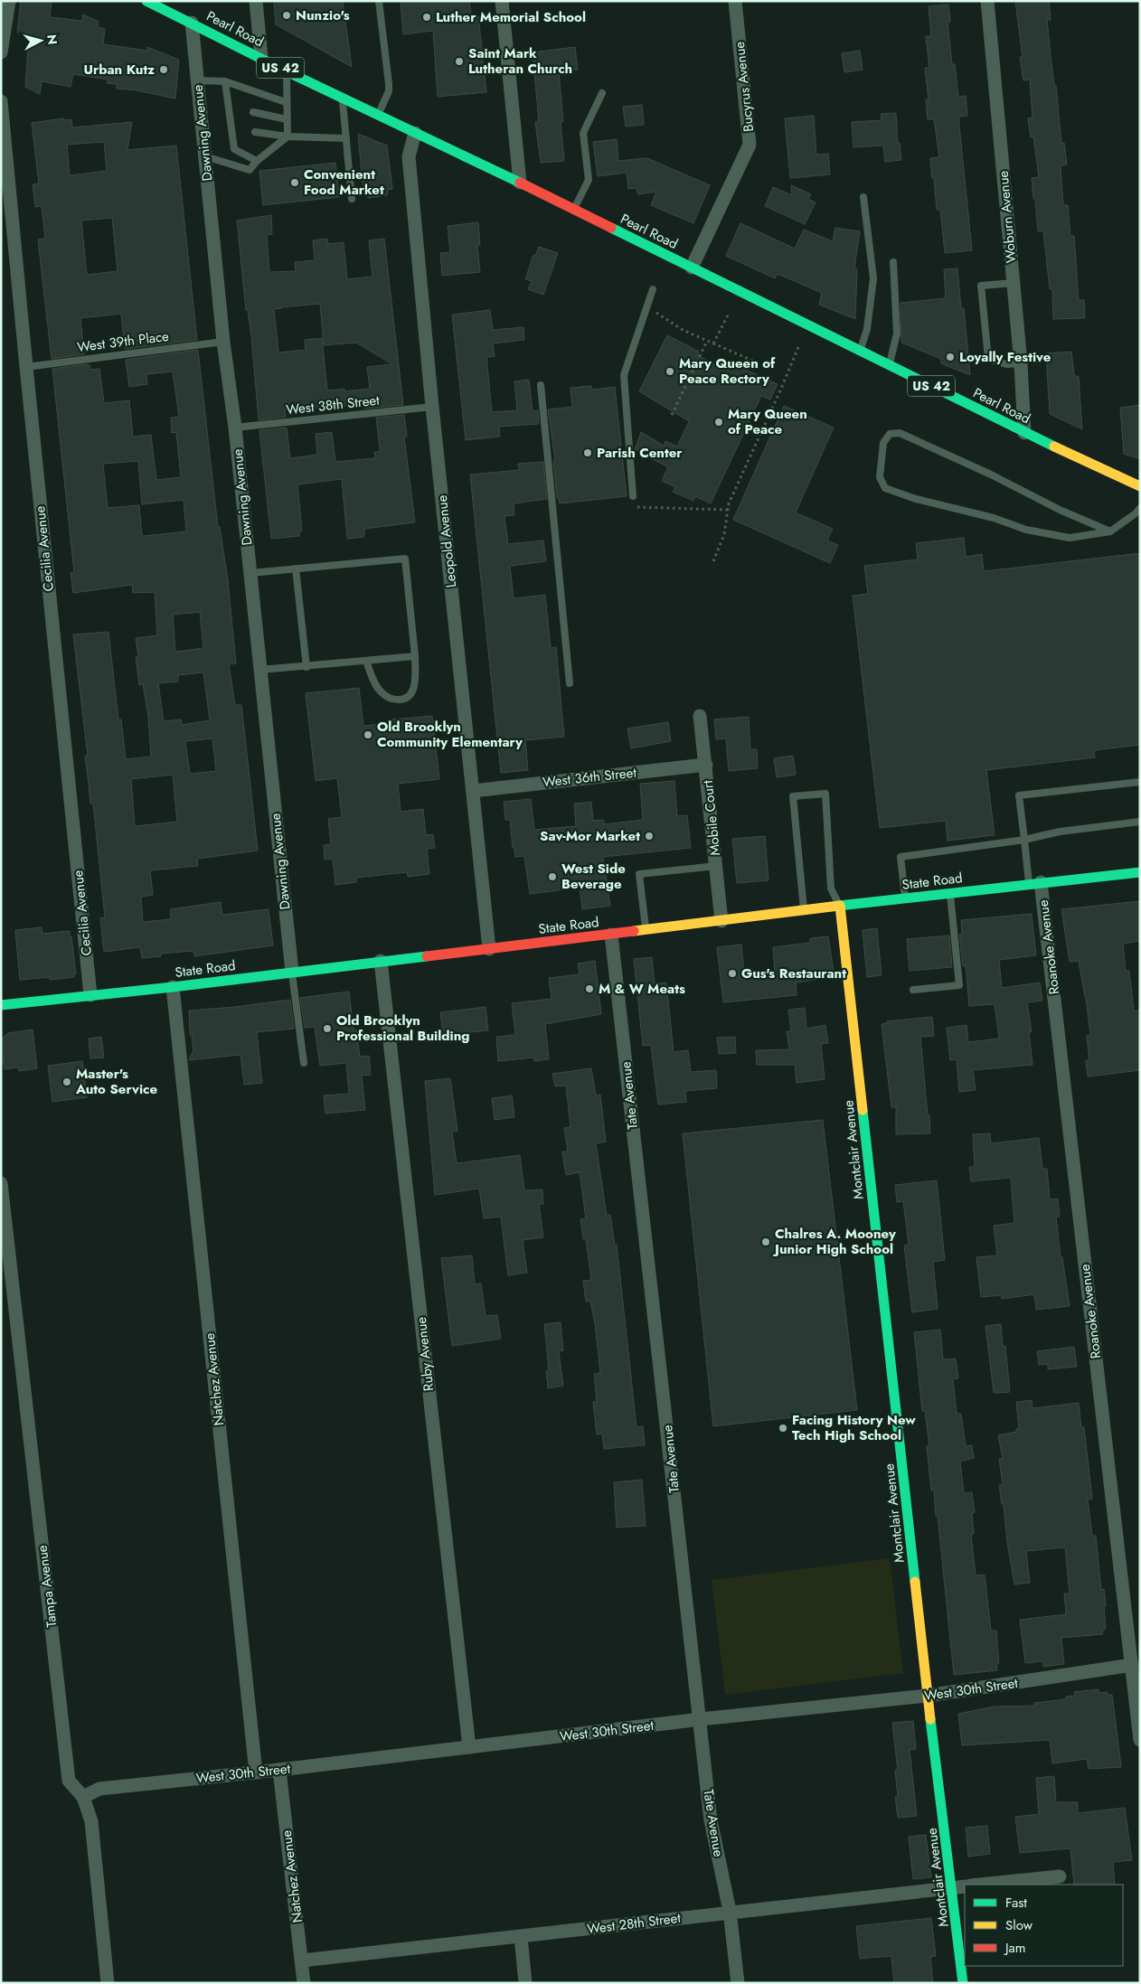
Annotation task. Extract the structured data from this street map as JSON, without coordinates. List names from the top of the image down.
{
  "streets": {
    "main road": [
      "Pearl Road",
      "US 42",
      "State Road",
      "Montclair Avenue"
    ],
    "street": [
      "Bucyrus Avenue",
      "Dawning Avenue",
      "Woburn Avenue",
      "Leopold Avenue",
      "Cecilia Avenue",
      "West 36th Street",
      "Mobile Court",
      "Roanoke Avenue",
      "Tate Avenue",
      "Ruby Avenue",
      "Natchez Avenue",
      "Tampa Avenue",
      "West 30th Street",
      "West 28th Street"
    ],
    "lane": ["West 39th Place", "West 38th Street"]
  },
  "crossings": [
    ["Pearl Road", "Bucyrus Avenue"],
    ["Pearl Road", "Dawning Avenue"],
    ["Pearl Road", "Woburn Avenue"],
    ["Pearl Road", "Leopold Avenue"],
    ["Dawning Avenue", "West 39th Place"],
    ["Dawning Avenue", "West 38th Street"],
    ["Dawning Avenue", "State Road"],
    ["West 39th Place", "Cecilia Avenue"],
    ["West 38th Street", "Leopold Avenue"],
    ["Leopold Avenue", "West 36th Street"],
    ["Leopold Avenue", "State Road"],
    ["Cecilia Avenue", "State Road"],
    ["West 36th Street", "Mobile Court"],
    ["Mobile Court", "State Road"],
    ["State Road", "Roanoke Avenue"],
    ["State Road", "Tate Avenue"],
    ["State Road", "Montclair Avenue"],
    ["State Road", "Ruby Avenue"],
    ["State Road", "Natchez Avenue"],
    ["Roanoke Avenue", "West 30th Street"],
    ["Tate Avenue", "West 30th Street"],
    ["Tate Avenue", "West 28th Street"],
    ["Montclair Avenue", "West 30th Street"],
    ["Montclair Avenue", "West 28th Street"],
    ["Ruby Avenue", "West 30th Street"],
    ["Natchez Avenue", "West 30th Street"],
    ["Natchez Avenue", "West 28th Street"],
    ["Tampa Avenue", "West 30th Street"]
  ],
  "places": [
    "Nunzio's",
    "Luther Memorial School",
    "Saint Mark Lutheran Church",
    "Urban Kutz",
    "Convenient Food Market",
    "Loyally Festive",
    "Mary Queen of Peace Rectory",
    "Mary Queen of Peace",
    "Parish Center",
    "Old Brooklyn Community Elementary",
    "Sav-Mor Market",
    "West Side Beverage",
    "Gus's Restaurant",
    "M & W Meats",
    "Old Brooklyn Professional Building",
    "Master's Auto Service",
    "Chalres A. Mooney Junior High School",
    "Facing History New Tech High School"
  ],
  "legend": ["Fast", "Slow", "Jam"],
  "north": "right"
}
